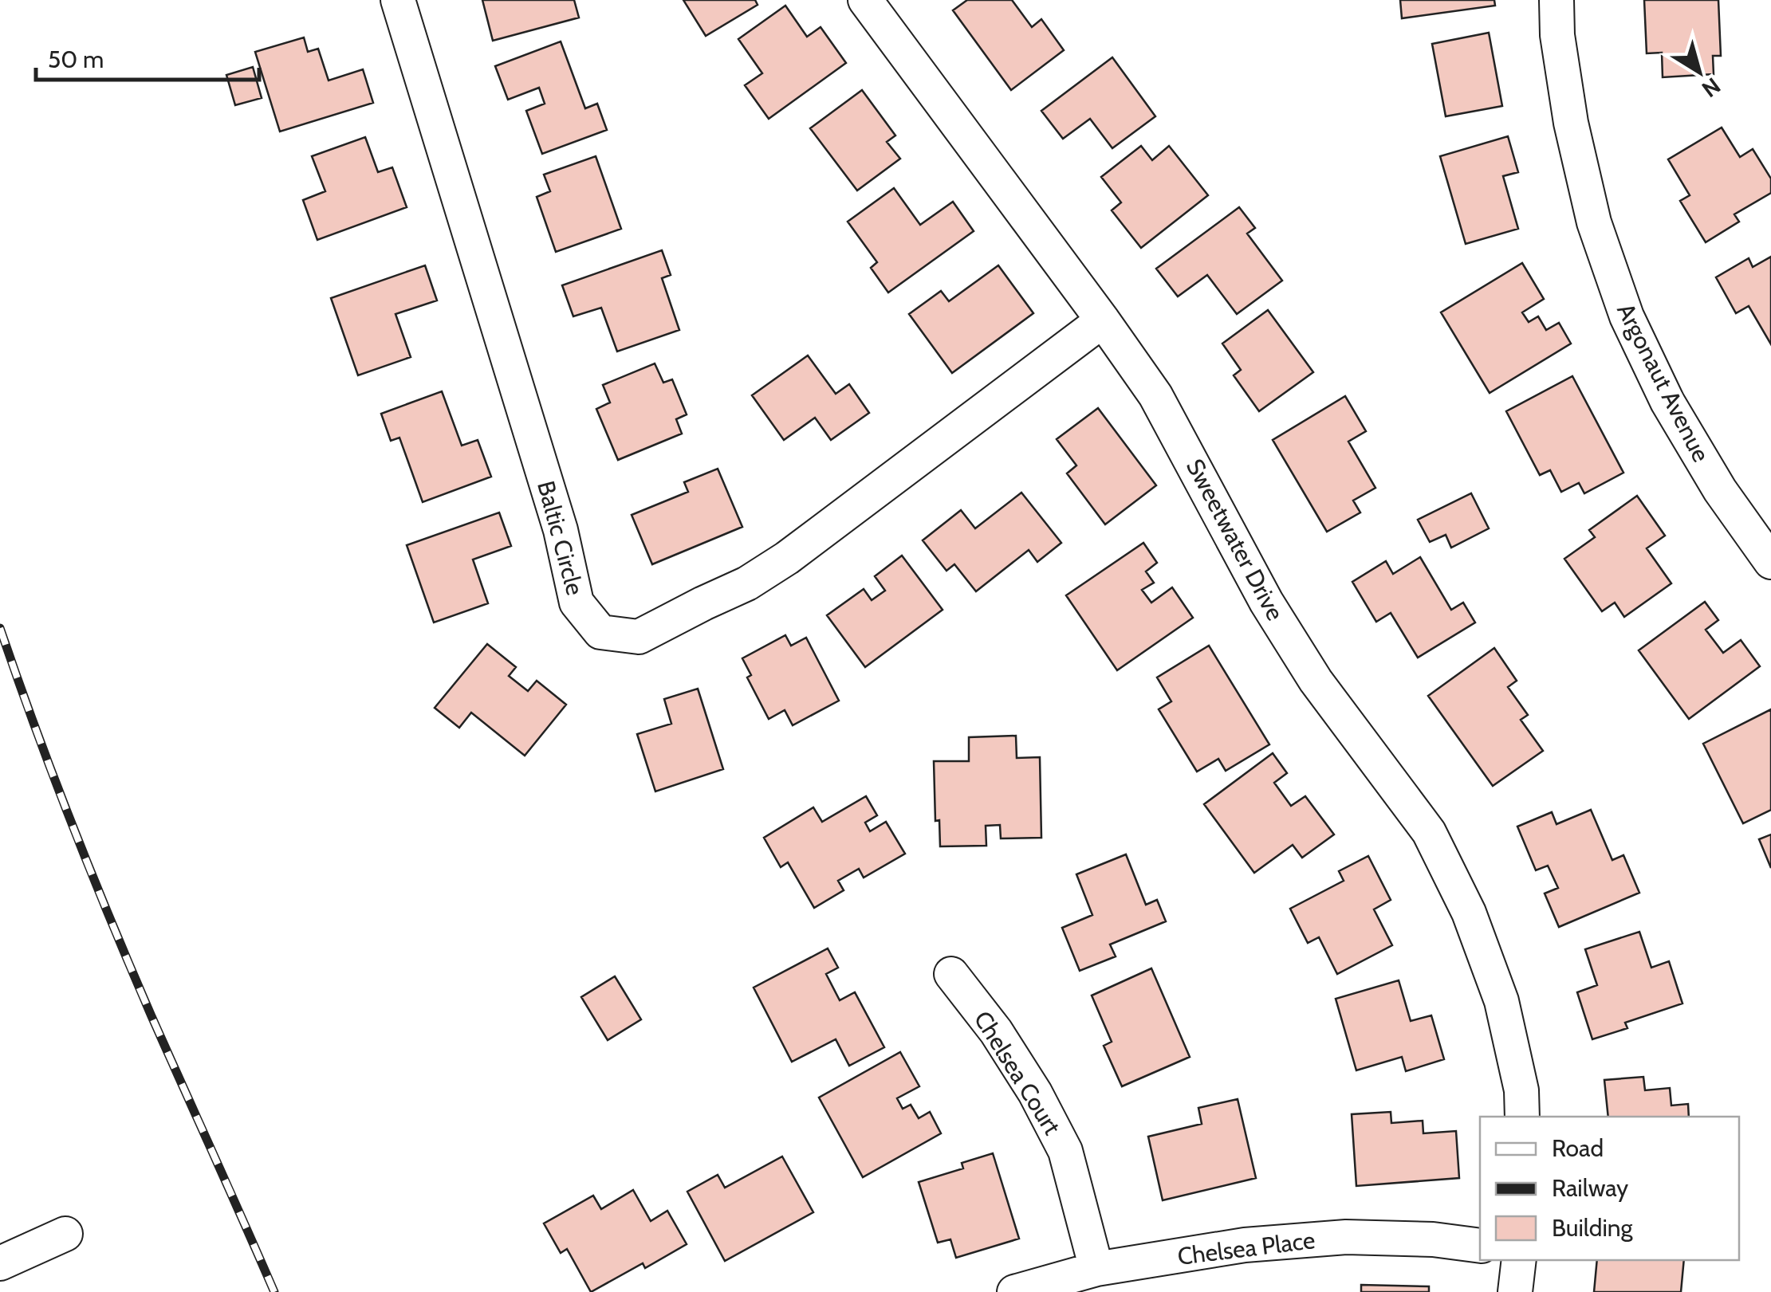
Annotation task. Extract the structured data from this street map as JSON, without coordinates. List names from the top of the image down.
{
  "streets": {
    "street": [
      "Argonaut Avenue",
      "Baltic Circle",
      "Sweetwater Drive",
      "Chelsea Court",
      "Chelsea Place"
    ]
  },
  "crossings": [
    ["Baltic Circle", "Sweetwater Drive"],
    ["Chelsea Court", "Chelsea Place"]
  ],
  "legend": ["Road", "Railway", "Building"],
  "scale_bar": "50 m",
  "north": "bottom right"
}
